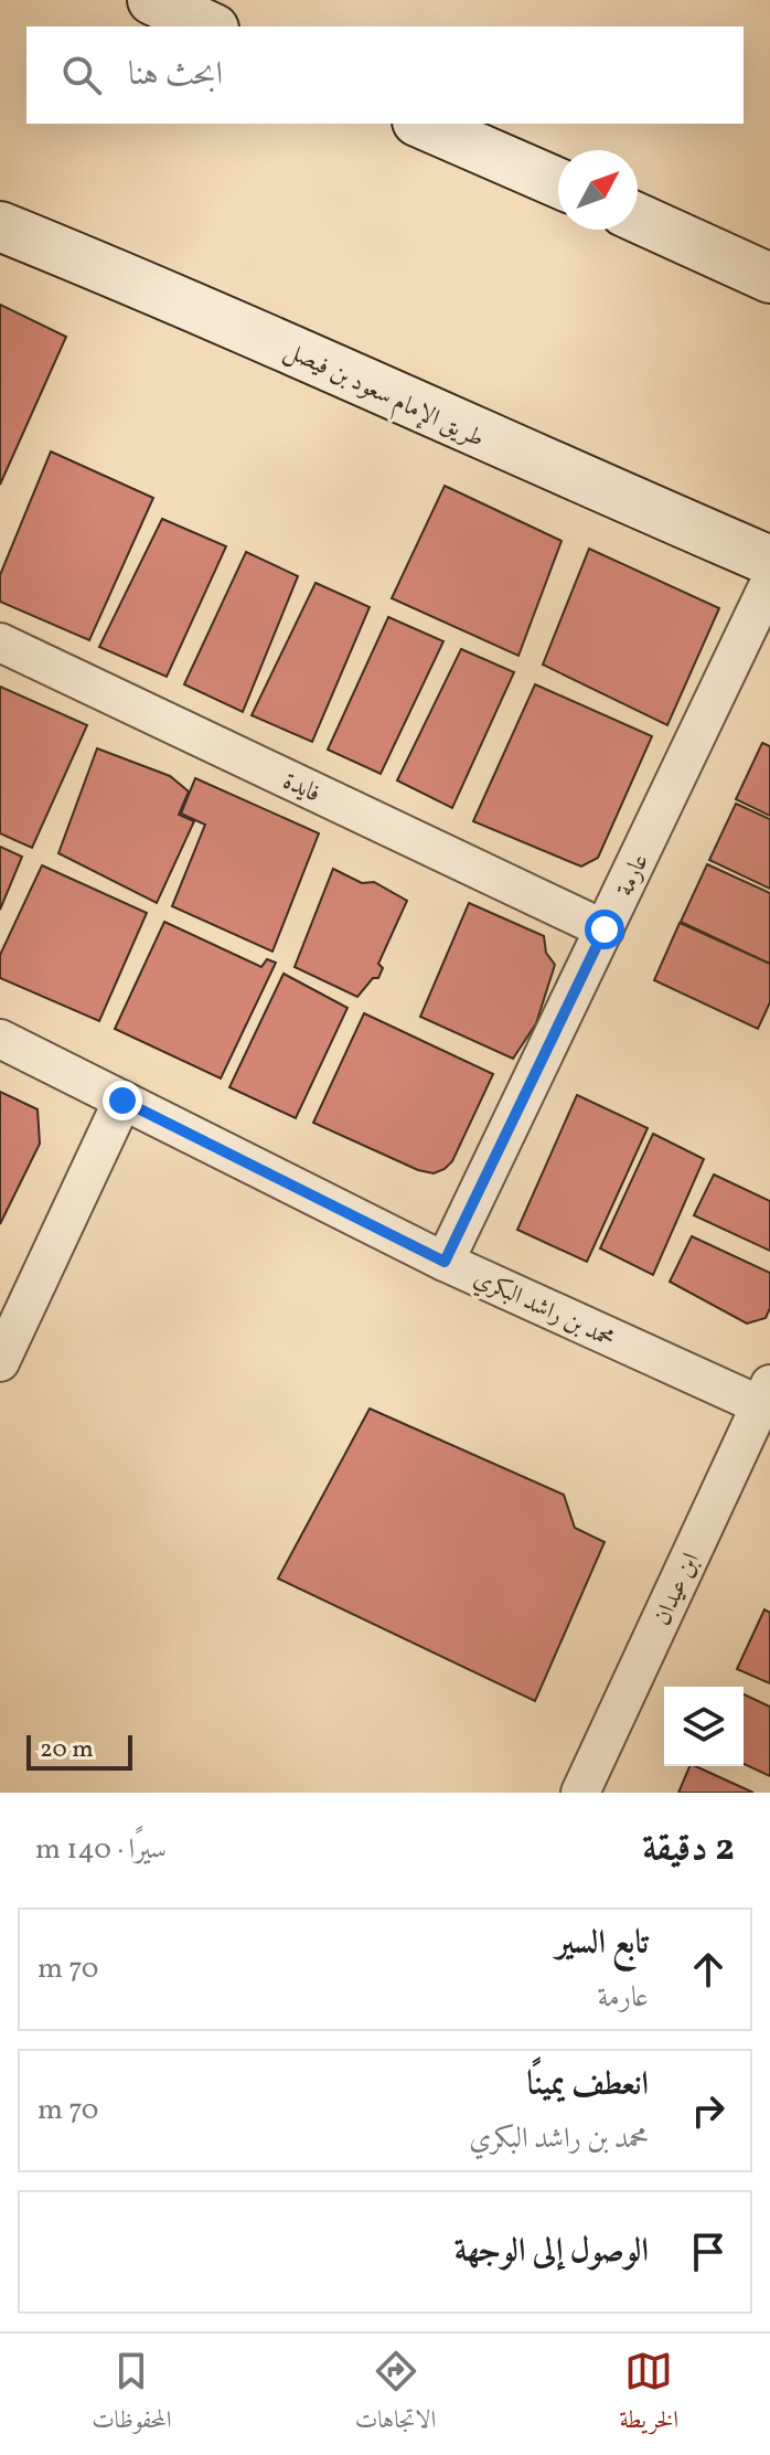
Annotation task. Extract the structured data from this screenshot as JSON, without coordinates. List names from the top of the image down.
{
  "streets": {
    "main road": ["طريق الإمام سعود بن فيصل"],
    "street": [
      "فايدة",
      "عارمة",
      "محمد بن راشد البكري",
      "ابن عيدان"
    ]
  },
  "crossings": [
    ["فايدة", "عارمة"],
    ["عارمة", "محمد بن راشد البكري"],
    ["محمد بن راشد البكري", "ابن عيدان"]
  ],
  "scale_bar": "20 m",
  "north": "top right",
  "page": {
    "search": "ابحث هنا",
    "scale": "20 m",
    "heading": ["2 دقيقة", "سيرًا · 140 m"],
    "list": [
      ["تابع السير", "عارمة", "70 m"],
      ["انعطف يمينًا", "محمد بن راشد البكري", "70 m"],
      "الوصول إلى الوجهة"
    ],
    "nav": ["الخريطة", "الاتجاهات", "المحفوظات"]
  }
}
